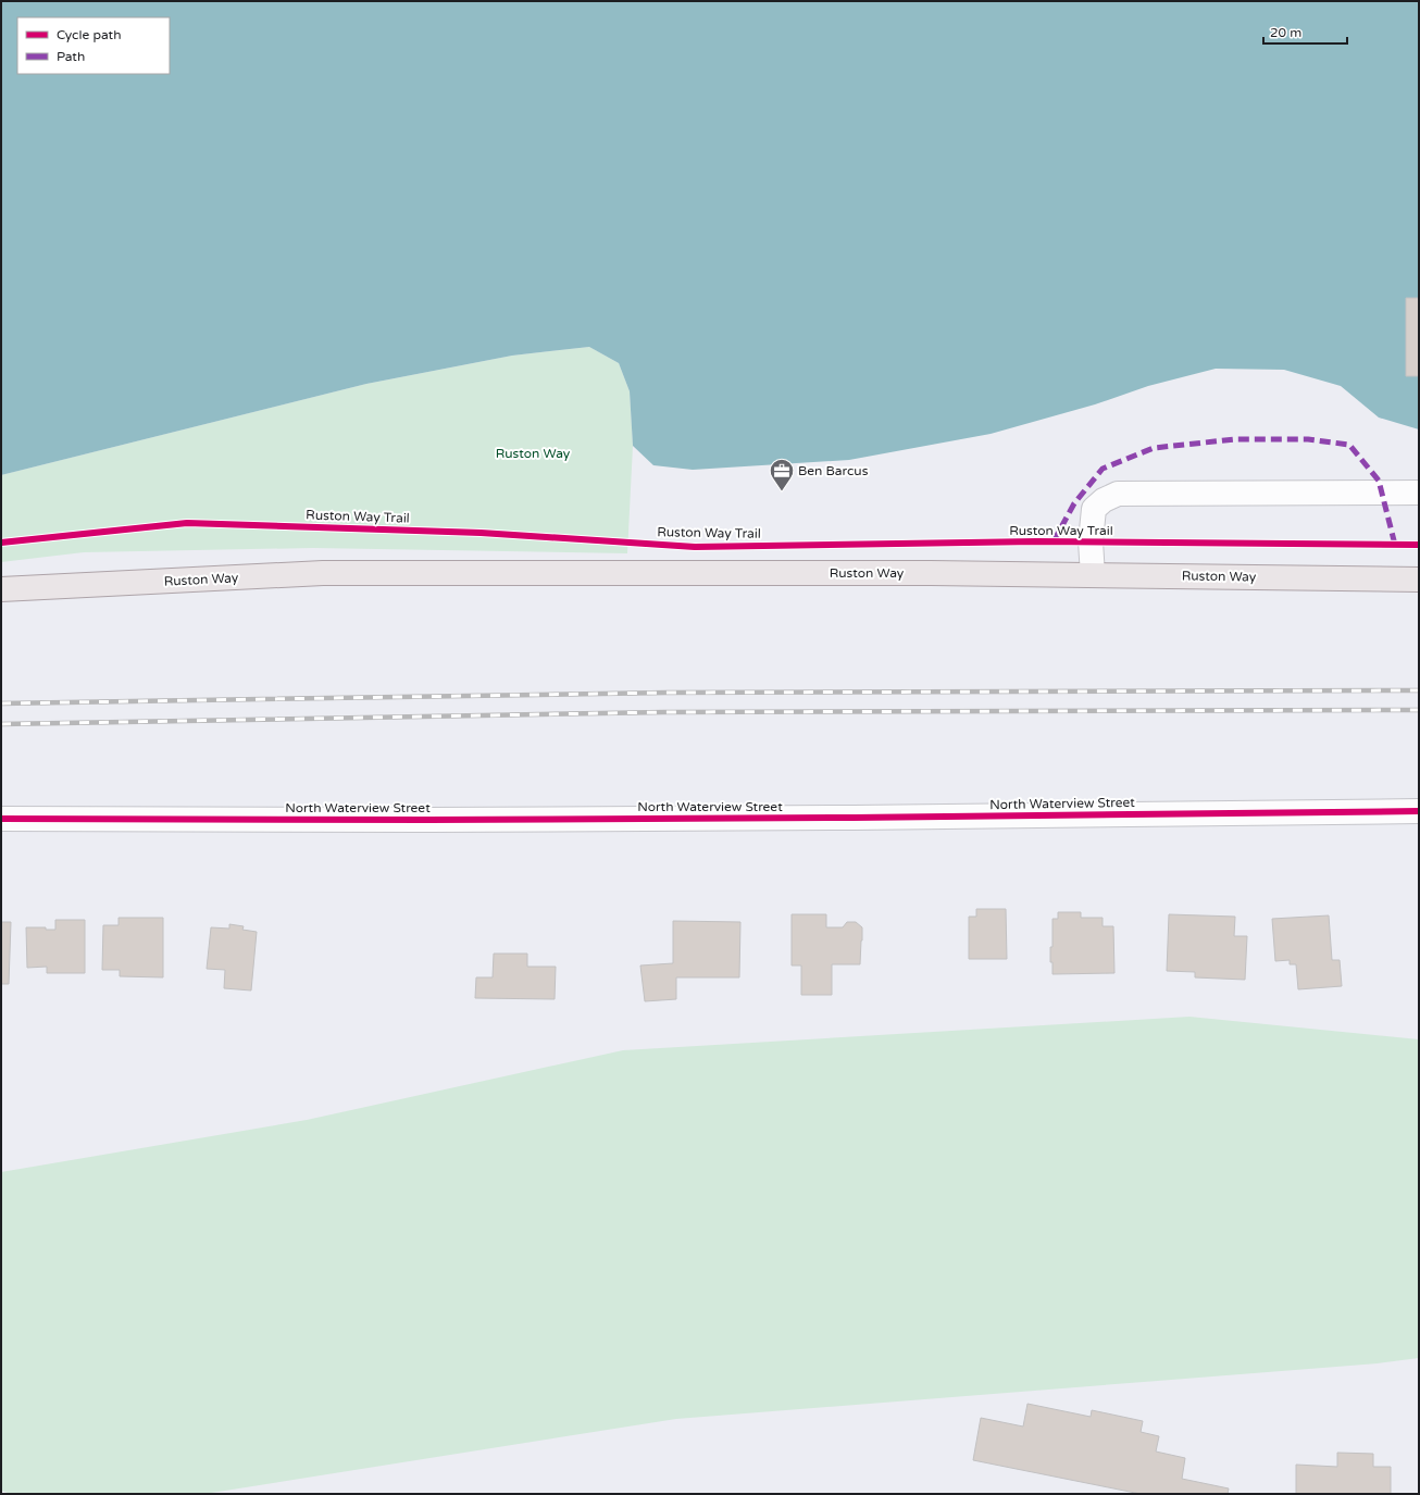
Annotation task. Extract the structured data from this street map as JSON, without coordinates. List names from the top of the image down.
{
  "streets": {
    "main road": ["Ruston Way"],
    "street": ["North Waterview Street"],
    "cycle path": ["Ruston Way Trail"]
  },
  "parks": ["Ruston Way"],
  "places": {
    "office": ["Ben Barcus"]
  },
  "legend": ["Cycle path", "Path"],
  "scale_bar": "20 m"
}
